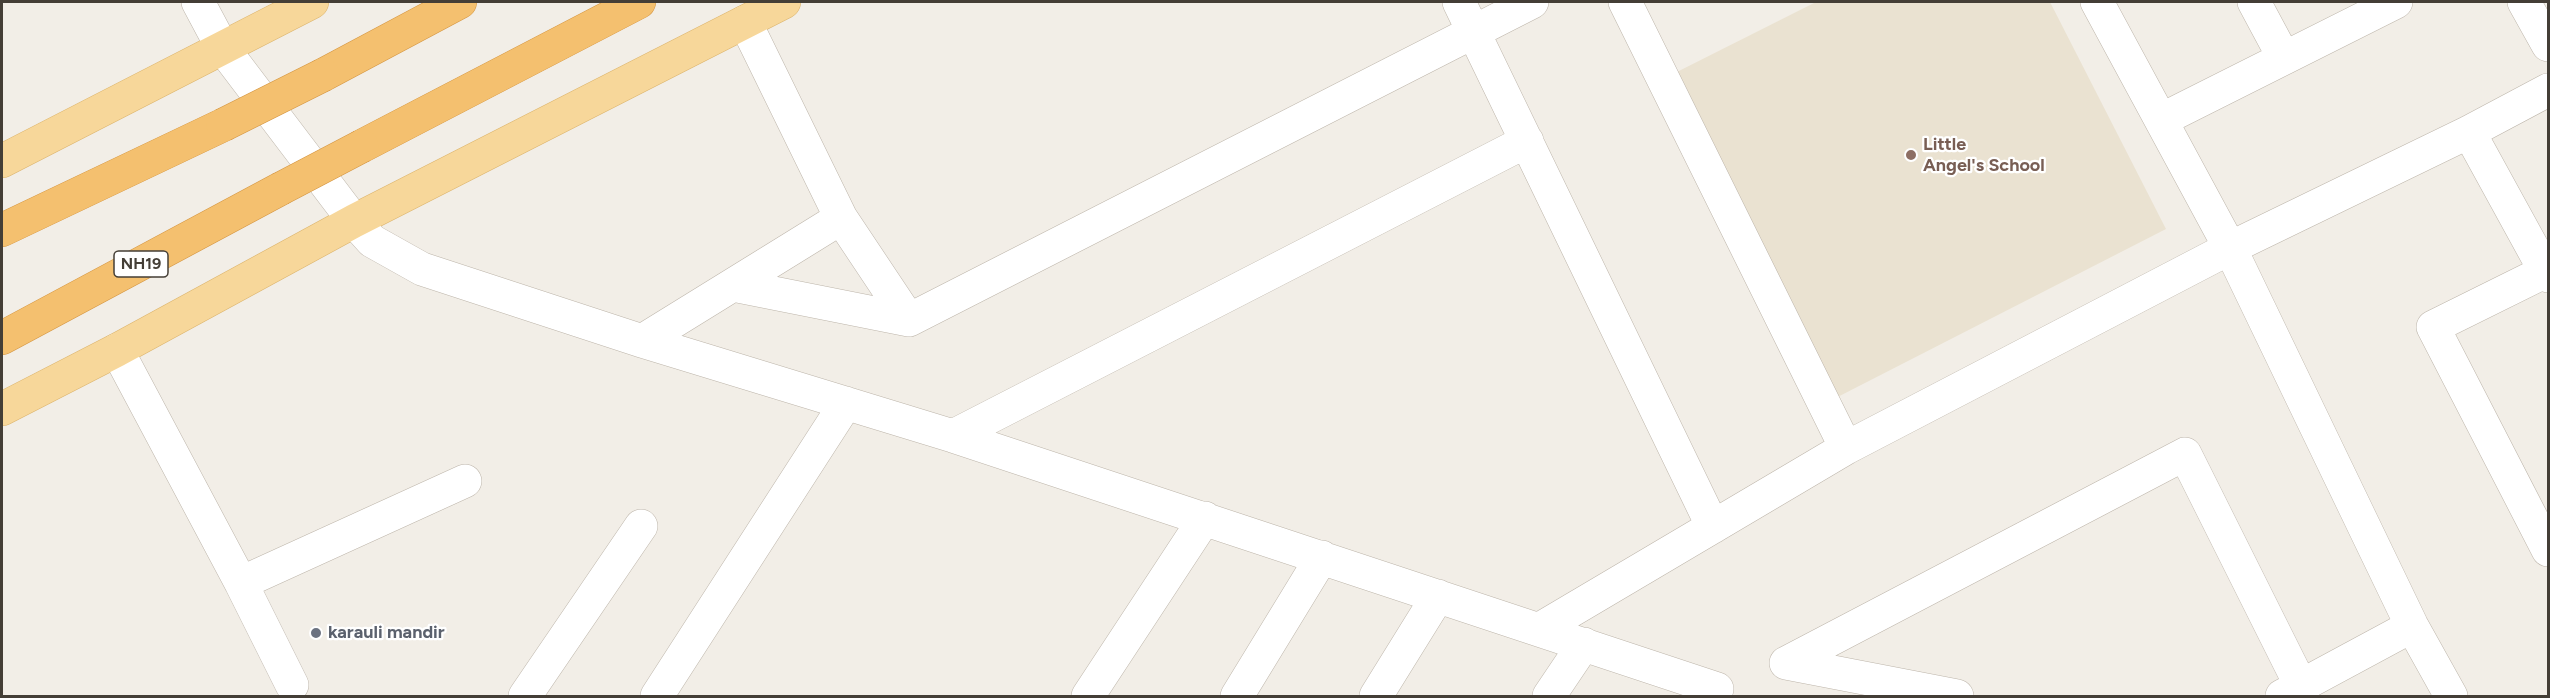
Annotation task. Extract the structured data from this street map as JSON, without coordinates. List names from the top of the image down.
{
  "streets": {
    "highway": ["NH19"]
  },
  "places": ["Little Angel's School", "karauli mandir"]
}
